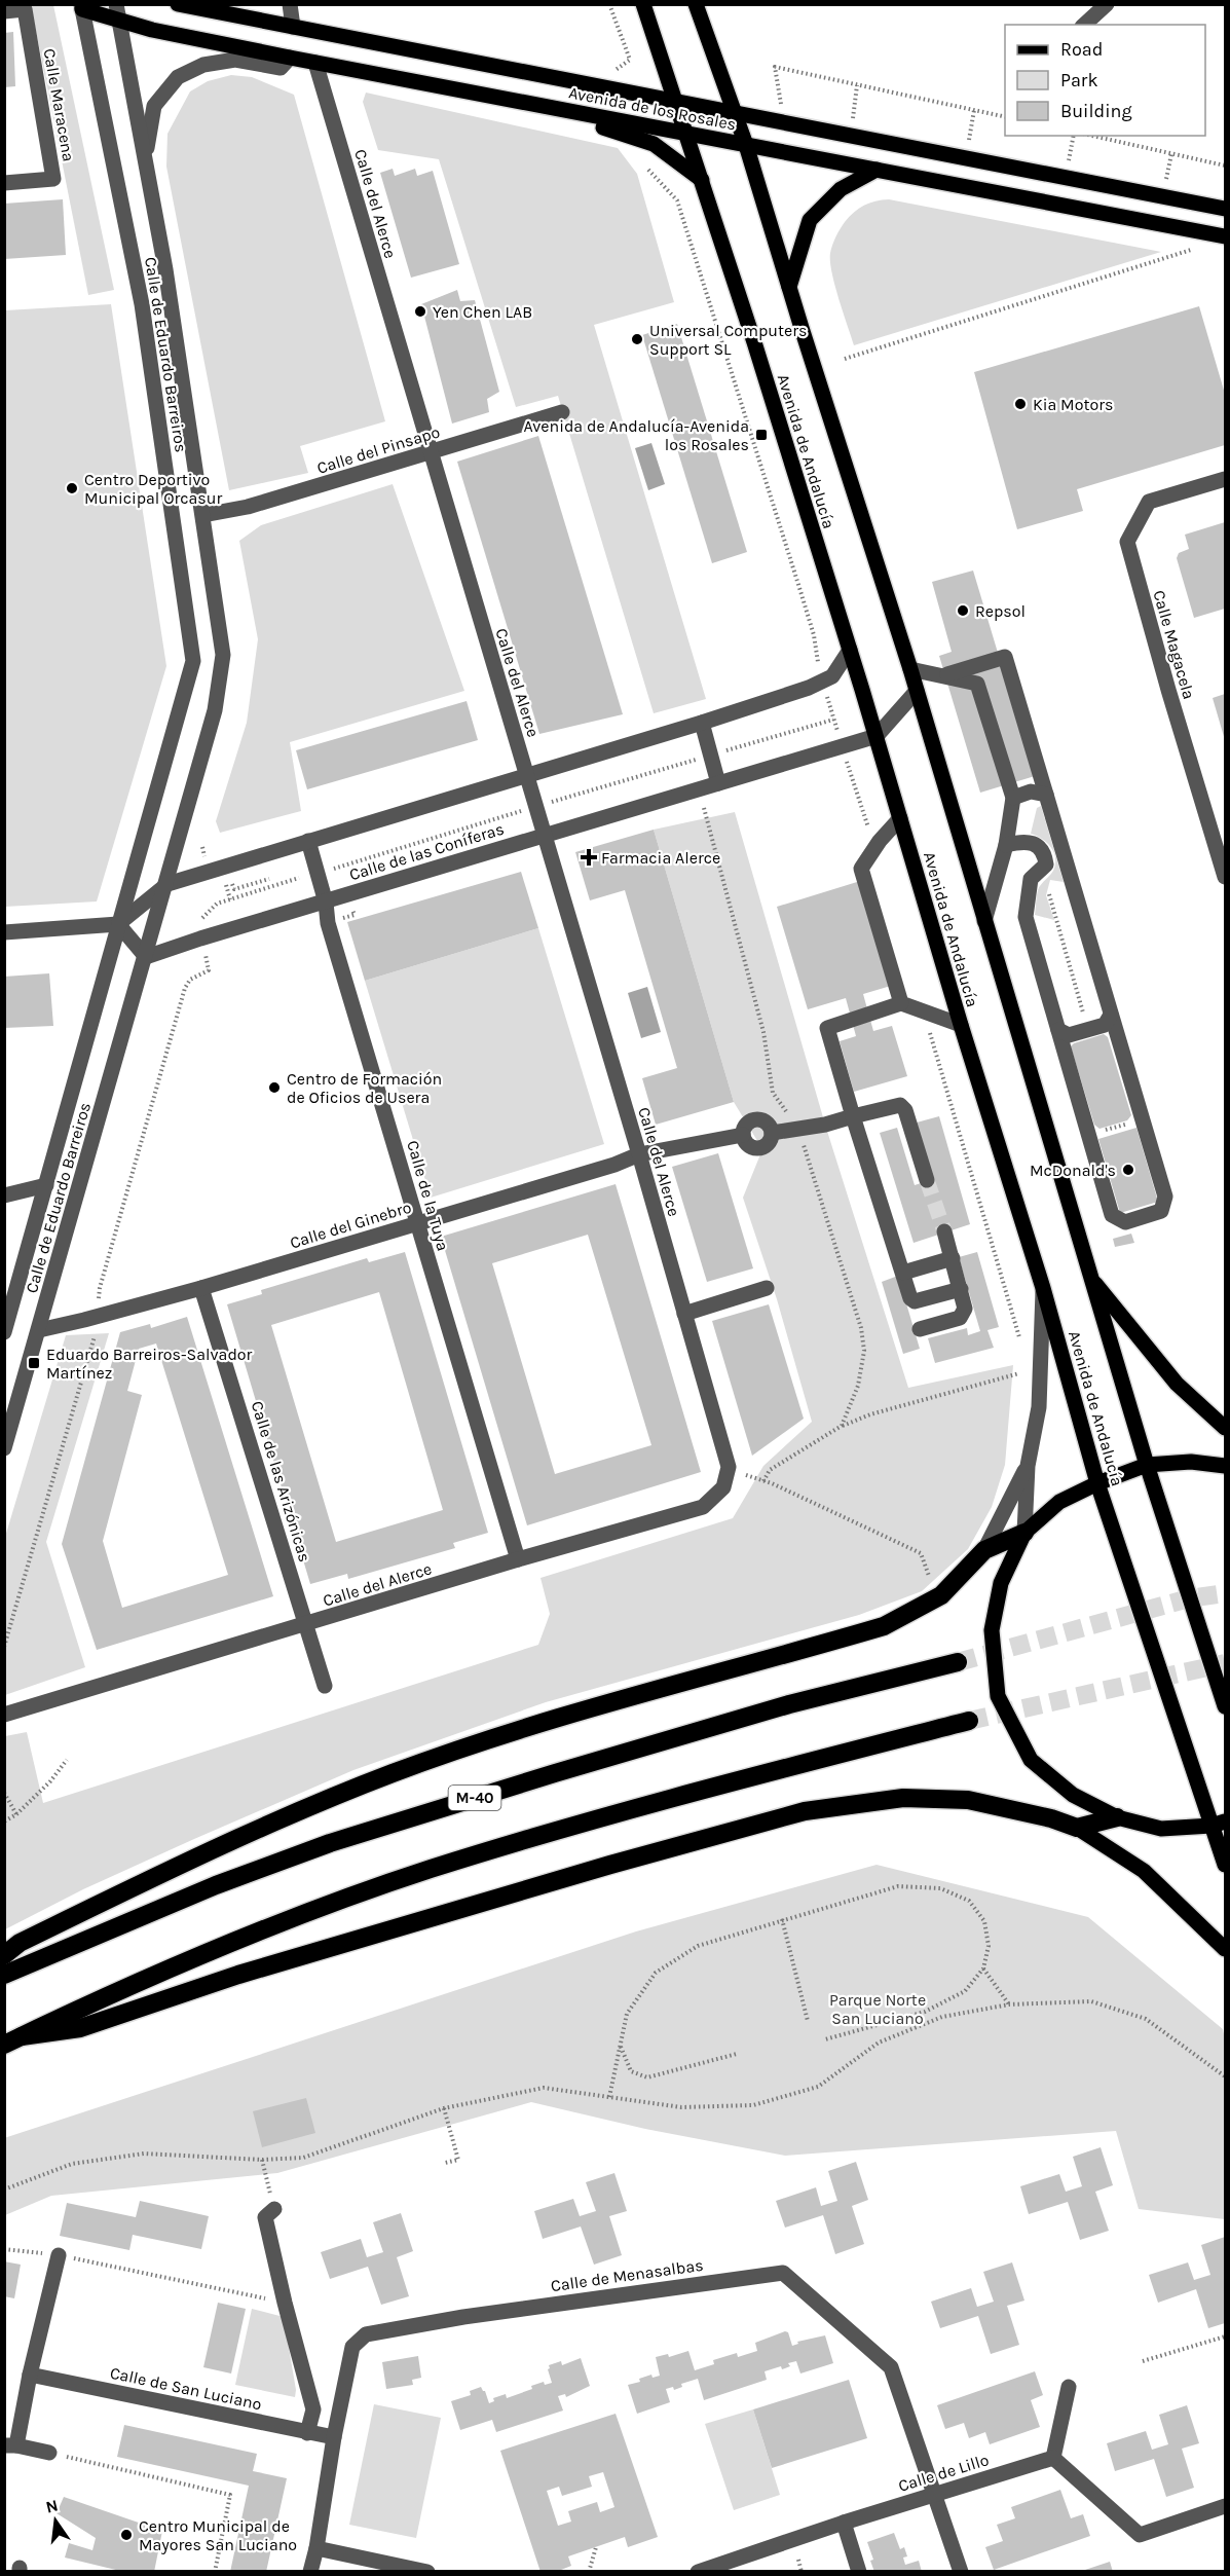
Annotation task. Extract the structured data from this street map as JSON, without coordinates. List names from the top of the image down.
{
  "streets": {
    "highway": ["M-40"],
    "main road": ["Avenida de los Rosales", "Avenida de Andalucía"],
    "street": [
      "Calle Maracena",
      "Calle del Alerce",
      "Calle de Eduardo Barreiros",
      "Calle del Pinsapo",
      "Calle Magacela",
      "Calle de las Coníferas",
      "Calle de la Tuya",
      "Calle del Ginebro",
      "Calle de las Arizónicas",
      "Calle de Menasalbas",
      "Calle de San Luciano",
      "Calle de Lillo"
    ]
  },
  "crossings": [
    ["Avenida de los Rosales", "Calle del Alerce"],
    ["Avenida de los Rosales", "Calle de Eduardo Barreiros"],
    ["Avenida de los Rosales", "Avenida de Andalucía"],
    ["Calle del Alerce", "Calle del Pinsapo"],
    ["Calle del Alerce", "Calle de las Coníferas"],
    ["Calle del Alerce", "Calle de la Tuya"],
    ["Calle del Alerce", "Calle del Ginebro"],
    ["Calle del Alerce", "Calle de las Arizónicas"],
    ["Calle de Eduardo Barreiros", "Calle del Pinsapo"],
    ["Calle de Eduardo Barreiros", "Calle de las Coníferas"],
    ["Calle de Eduardo Barreiros", "Calle del Ginebro"],
    ["Avenida de Andalucía", "Calle de las Coníferas"],
    ["Calle de las Coníferas", "Calle de la Tuya"],
    ["Calle de la Tuya", "Calle del Ginebro"],
    ["Calle del Ginebro", "Calle de las Arizónicas"],
    ["Calle de Menasalbas", "Calle de San Luciano"],
    ["Calle de Menasalbas", "Calle de Lillo"]
  ],
  "parks": ["Parque Norte San Luciano"],
  "places": {
    "other": [
      "Yen Chen LAB",
      "Universal Computers Support SL",
      "Kia Motors",
      "Centro Deportivo Municipal Orcasur",
      "Repsol",
      "Centro de Formación de Oficios de Usera",
      "McDonald's",
      "Centro Municipal de Mayores San Luciano"
    ],
    "transit": ["Avenida de Andalucía-Avenida los Rosales", "Eduardo Barreiros-Salvador Martínez"],
    "health": ["Farmacia Alerce"]
  },
  "legend": ["Road", "Park", "Building"],
  "north": "top"
}
